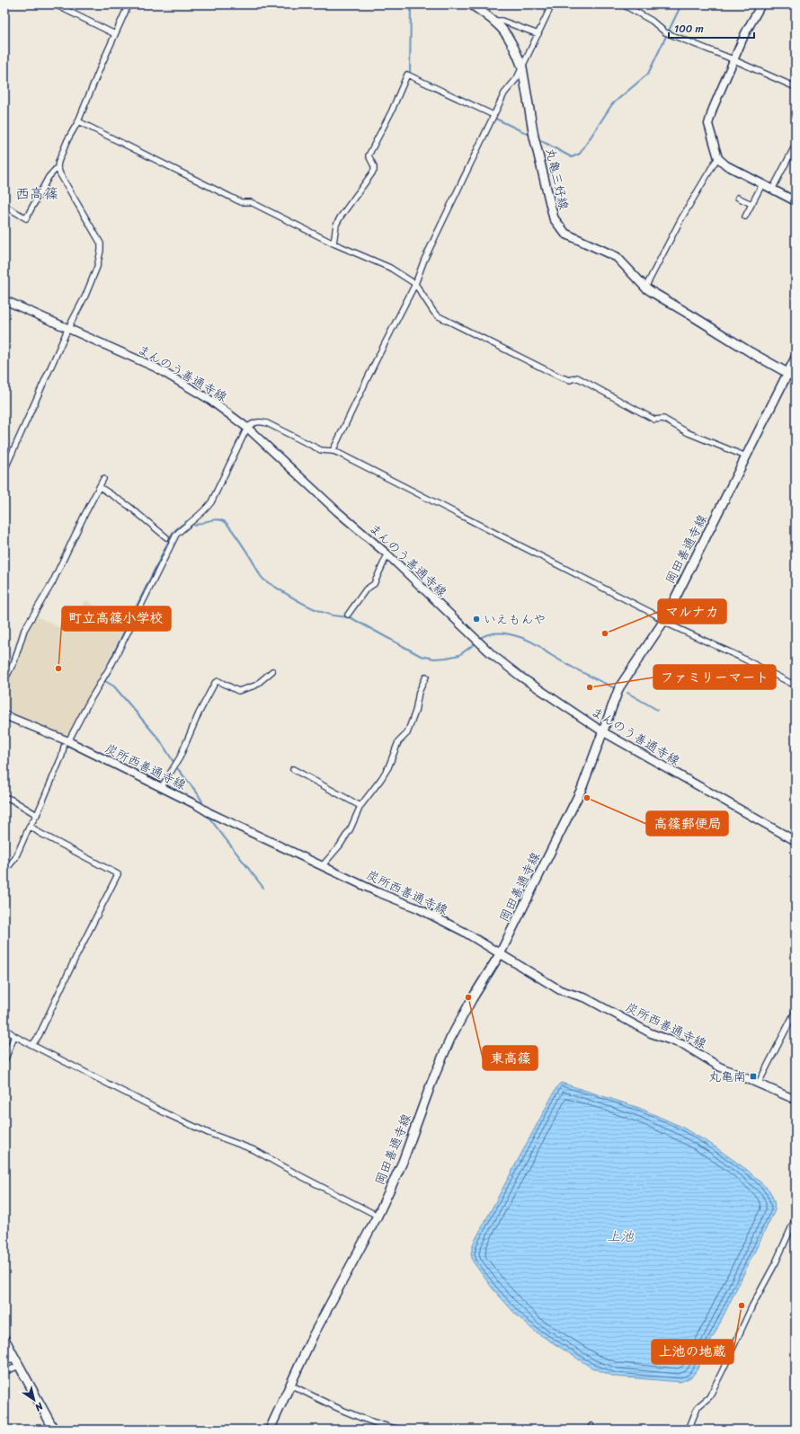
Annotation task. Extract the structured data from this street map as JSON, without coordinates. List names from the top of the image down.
{
  "streets": {
    "main road": [
      "丸亀三好線",
      "まんのう善通寺線",
      "岡田善通寺線",
      "炭所西善通寺線"
    ]
  },
  "crossings": [
    ["丸亀三好線", "岡田善通寺線"],
    ["まんのう善通寺線", "岡田善通寺線"],
    ["岡田善通寺線", "炭所西善通寺線"]
  ],
  "districts": ["西高篠"],
  "water": ["上池"],
  "places": {
    "other": [
      "いえもんや",
      "マルナカ",
      "町立高篠小学校",
      "ファミリーマート",
      "高篠郵便局",
      "東高篠",
      "上池の地蔵"
    ],
    "transit": ["丸亀南"]
  },
  "scale_bar": "100 m",
  "north": "bottom right"
}
